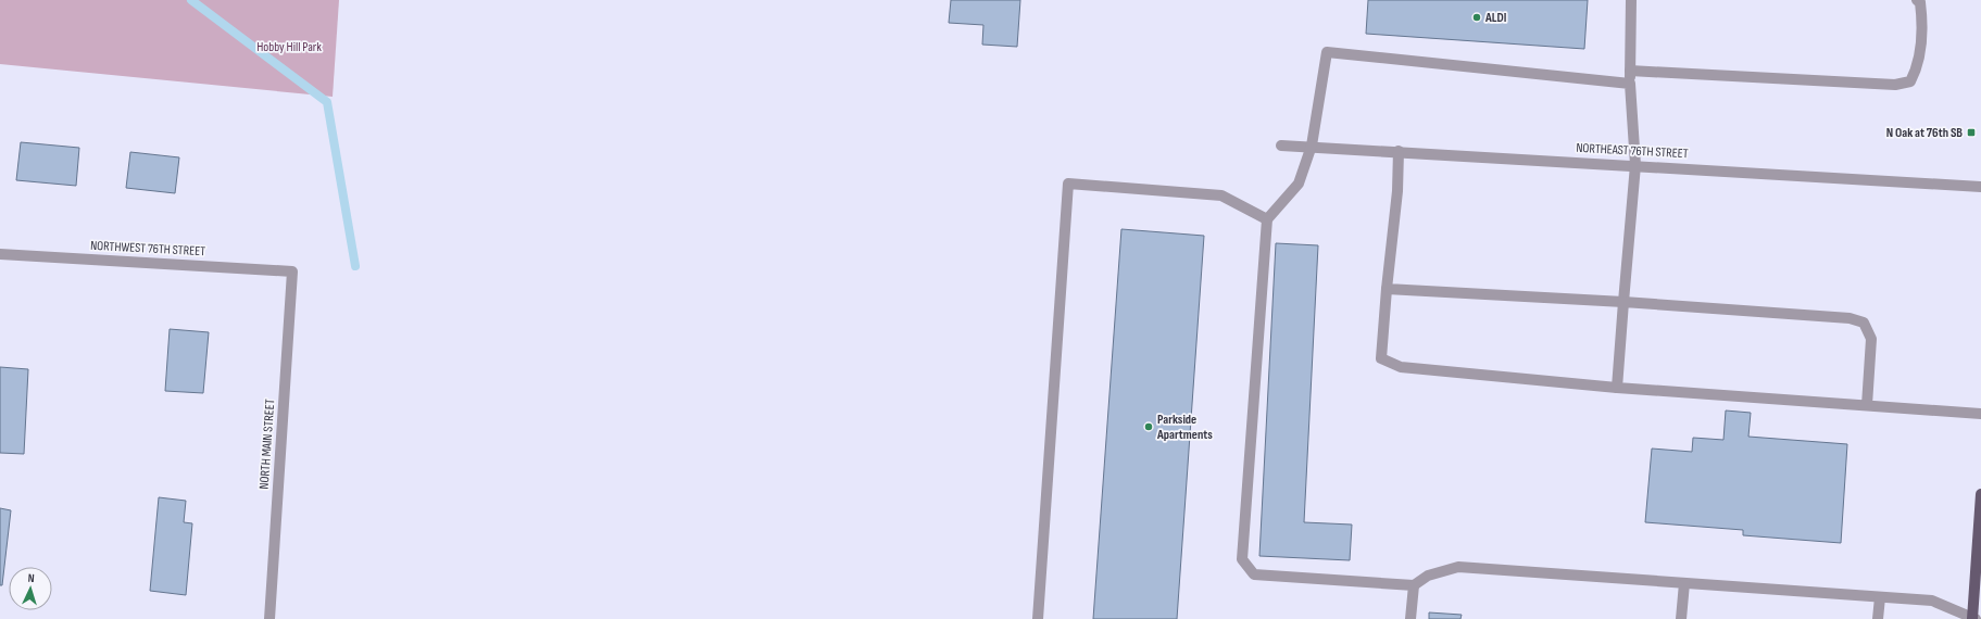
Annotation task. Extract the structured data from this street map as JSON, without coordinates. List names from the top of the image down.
{
  "streets": {
    "street": ["NORTHEAST 76TH STREET", "NORTHWEST 76TH STREET", "NORTH MAIN STREET"]
  },
  "crossings": [
    ["NORTHWEST 76TH STREET", "NORTH MAIN STREET"]
  ],
  "parks": ["Hobby Hill Park"],
  "places": {
    "other": ["ALDI", "Parkside Apartments"],
    "transit": ["N Oak at 76th SB"]
  },
  "north": "top"
}
